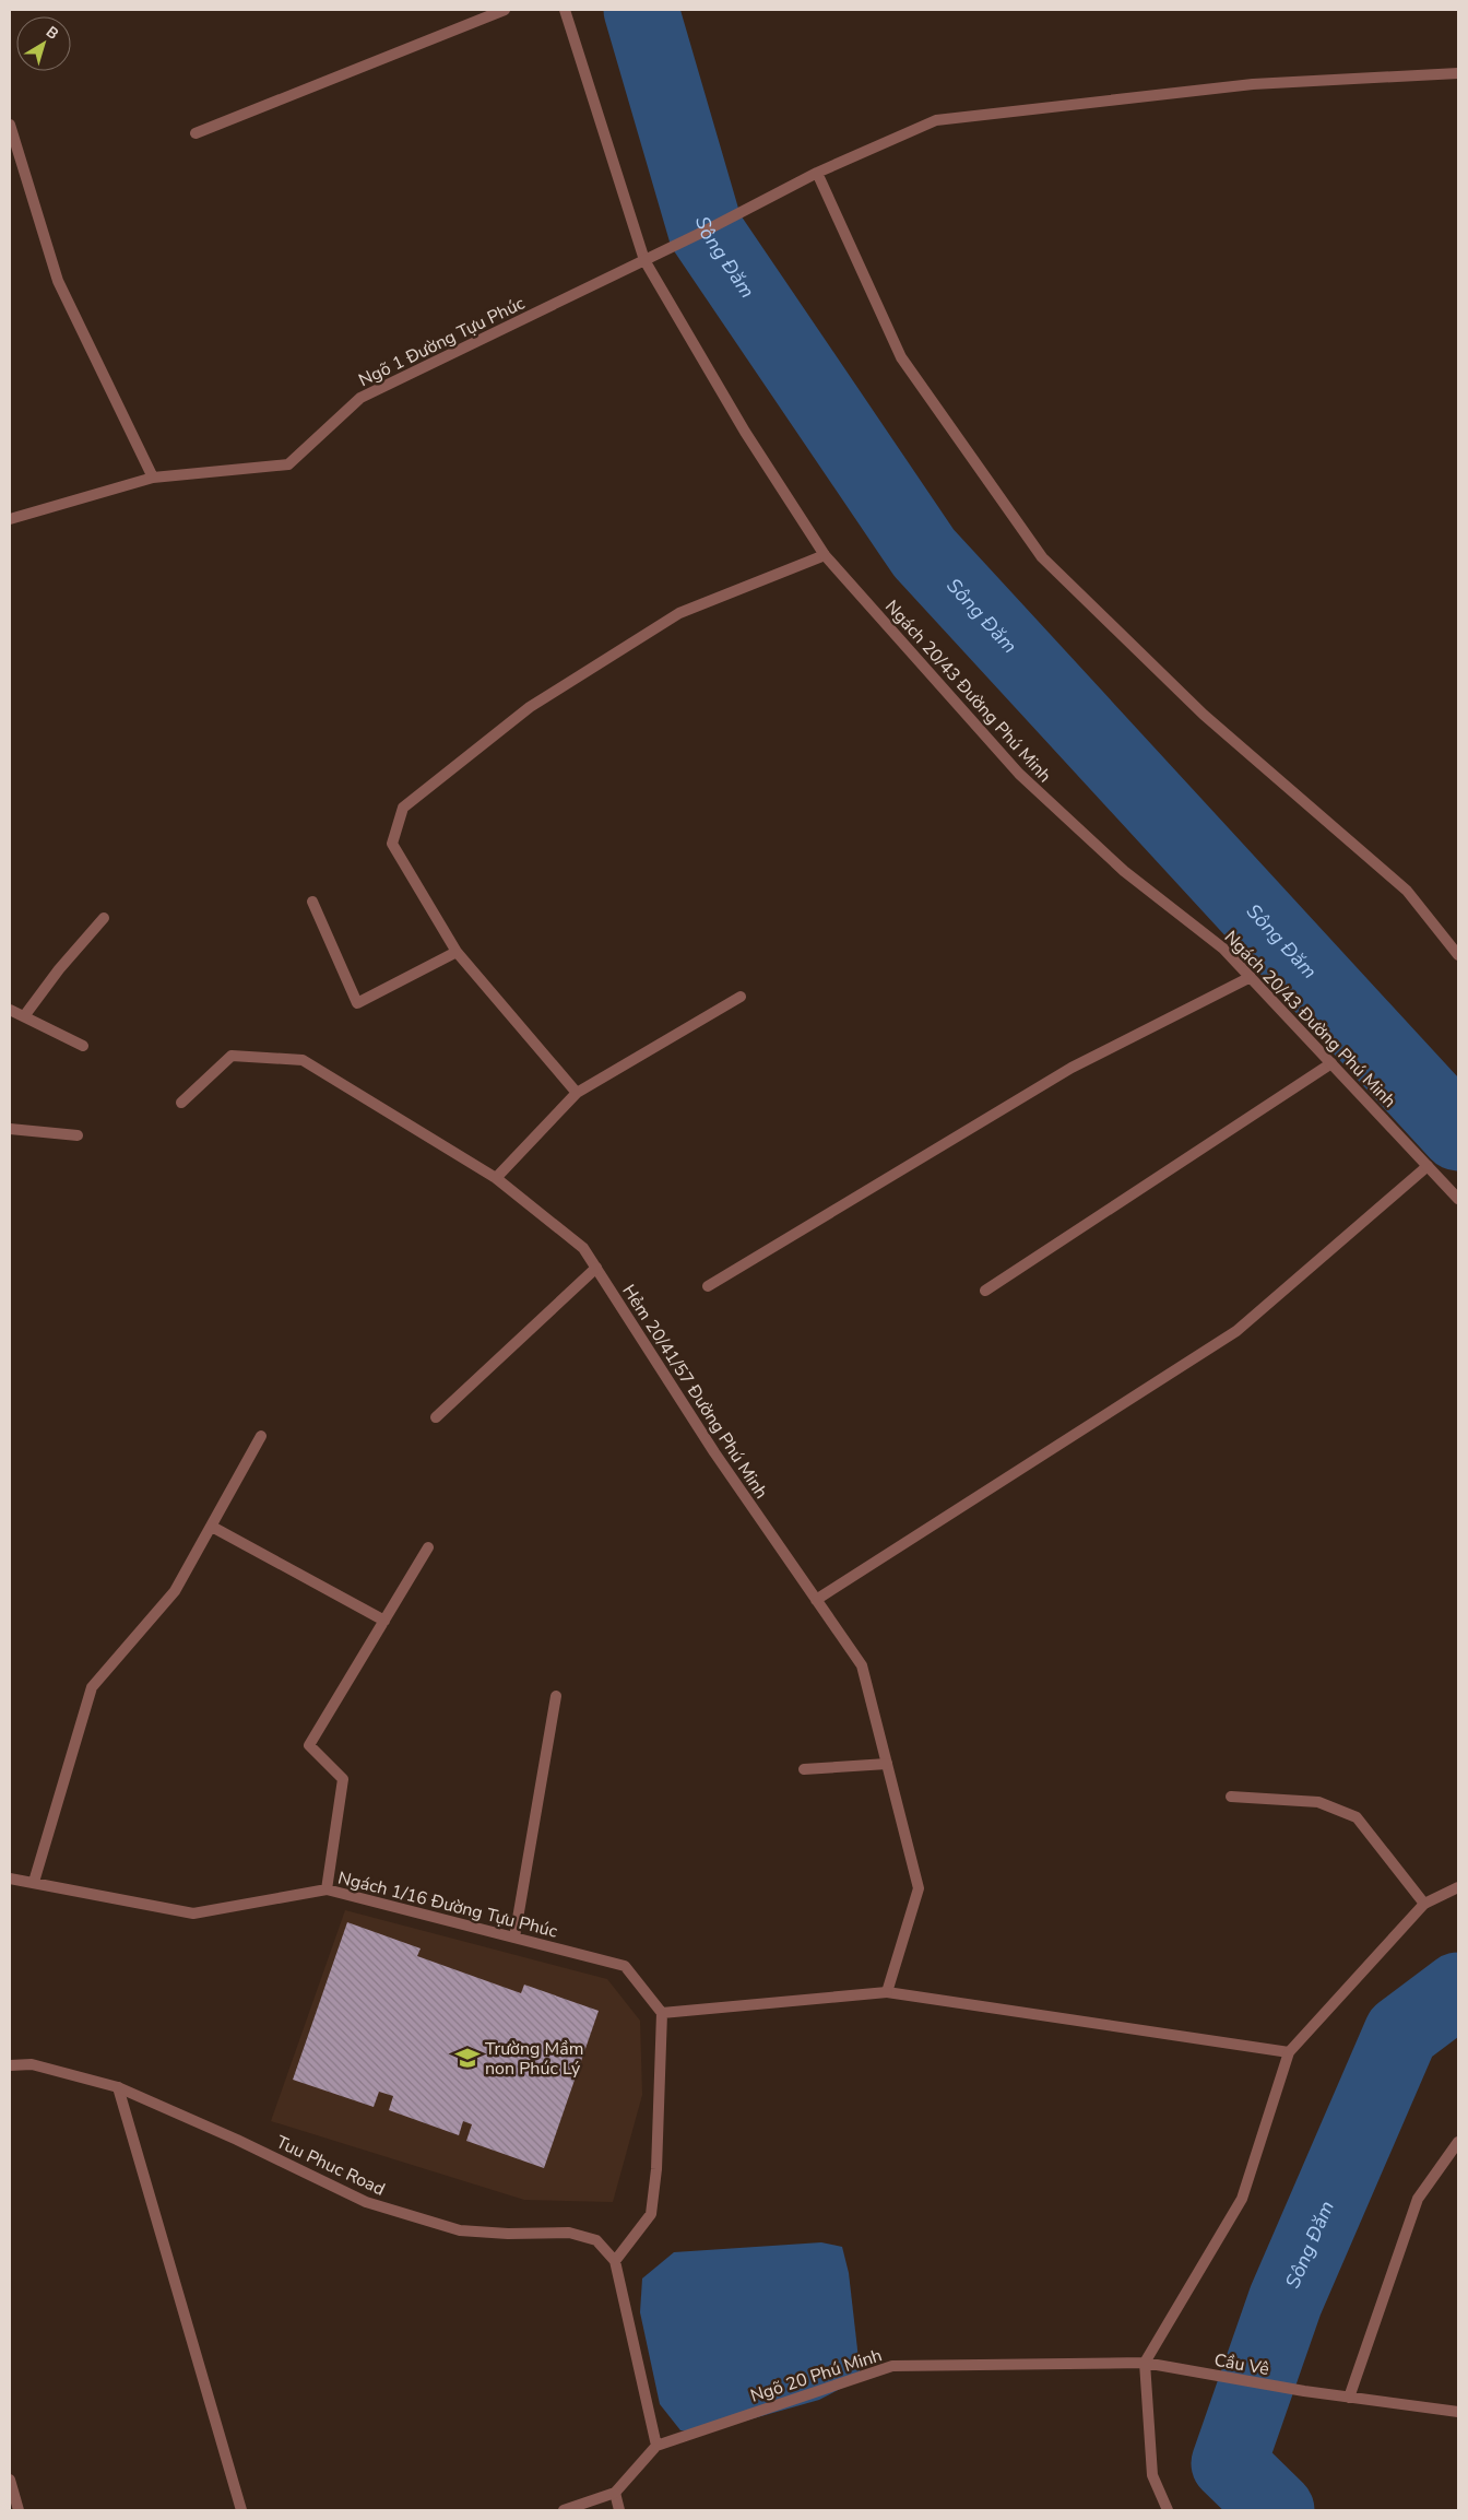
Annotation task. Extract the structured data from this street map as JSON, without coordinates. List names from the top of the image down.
{
  "streets": {
    "street": [
      "Ngõ 1 Đường Tựu Phúc",
      "Ngách 20/43 Đường Phú Minh",
      "Hẻm 20/41/57 Đường Phú Minh",
      "Ngách 1/16 Đường Tựu Phúc",
      "Tuu Phuc Road",
      "Cầu Vê",
      "Ngõ 20 Phú Minh"
    ]
  },
  "crossings": [
    ["Ngõ 1 Đường Tựu Phúc", "Ngách 20/43 Đường Phú Minh"],
    ["Tuu Phuc Road", "Ngõ 20 Phú Minh"],
    ["Cầu Vê", "Ngõ 20 Phú Minh"]
  ],
  "water": ["Sông Đăm"],
  "places": {
    "school or university": ["Trường Mầm non Phúc Lý"]
  },
  "north": "top right"
}
